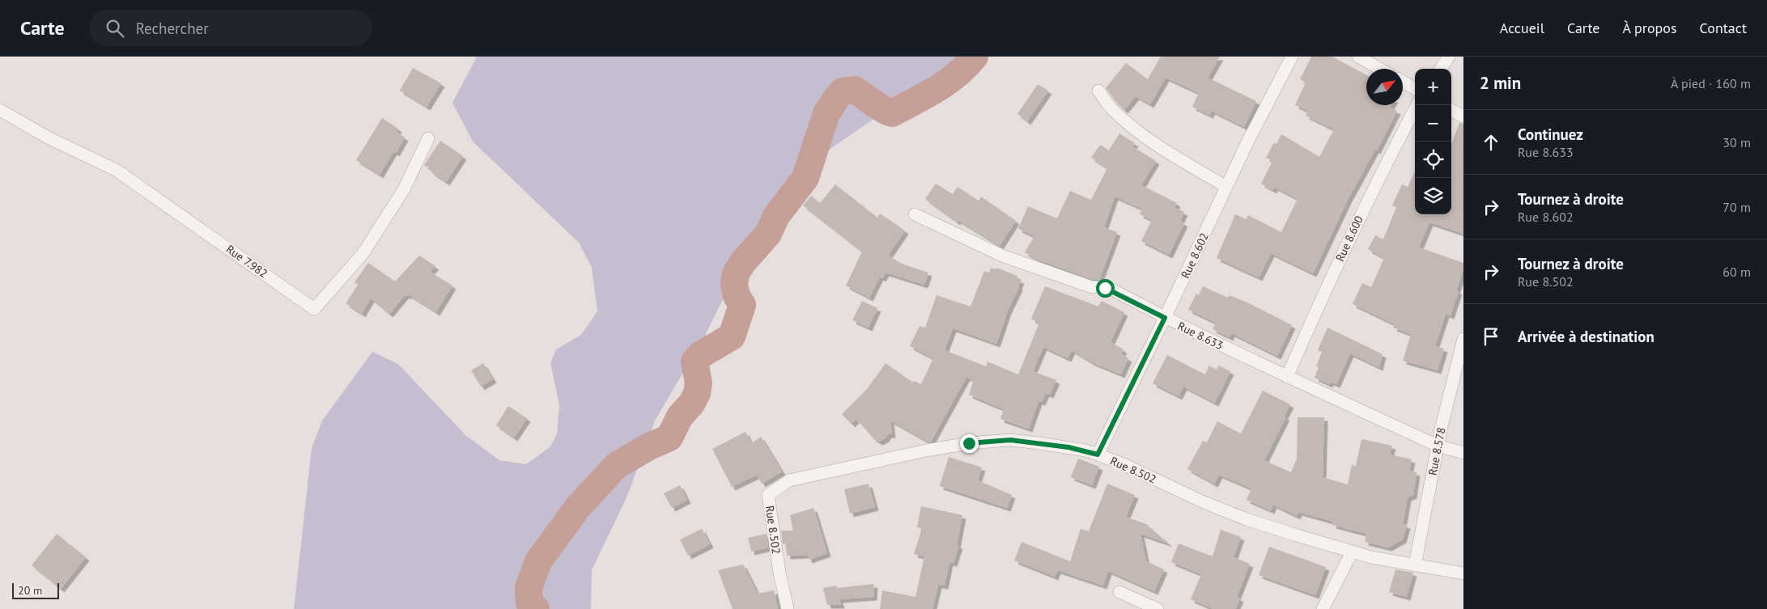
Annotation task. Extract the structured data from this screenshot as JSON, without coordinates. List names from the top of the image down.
{
  "streets": {
    "street": [
      "Rue 8.600",
      "Rue 8.602",
      "Rue 7.982",
      "Rue 8.633",
      "Rue 8.578",
      "Rue 8.502"
    ]
  },
  "crossings": [
    ["Rue 8.600", "Rue 8.633"],
    ["Rue 8.602", "Rue 8.633"],
    ["Rue 8.602", "Rue 8.502"],
    ["Rue 8.633", "Rue 8.578"],
    ["Rue 8.578", "Rue 8.502"]
  ],
  "scale_bar": "20 m",
  "north": "top right",
  "page": {
    "header": "Carte",
    "search": "Rechercher",
    "nav": [
      "Accueil",
      "Carte",
      "À propos",
      "Contact"
    ],
    "heading": ["2 min", "À pied · 160 m"],
    "map_buttons": ["+", "−"],
    "list": [
      ["Continuez", "Rue 8.633", "30 m"],
      ["Tournez à droite", "Rue 8.602", "70 m"],
      ["Tournez à droite", "Rue 8.502", "60 m"],
      "Arrivée à destination"
    ],
    "scale": "20 m"
  }
}
